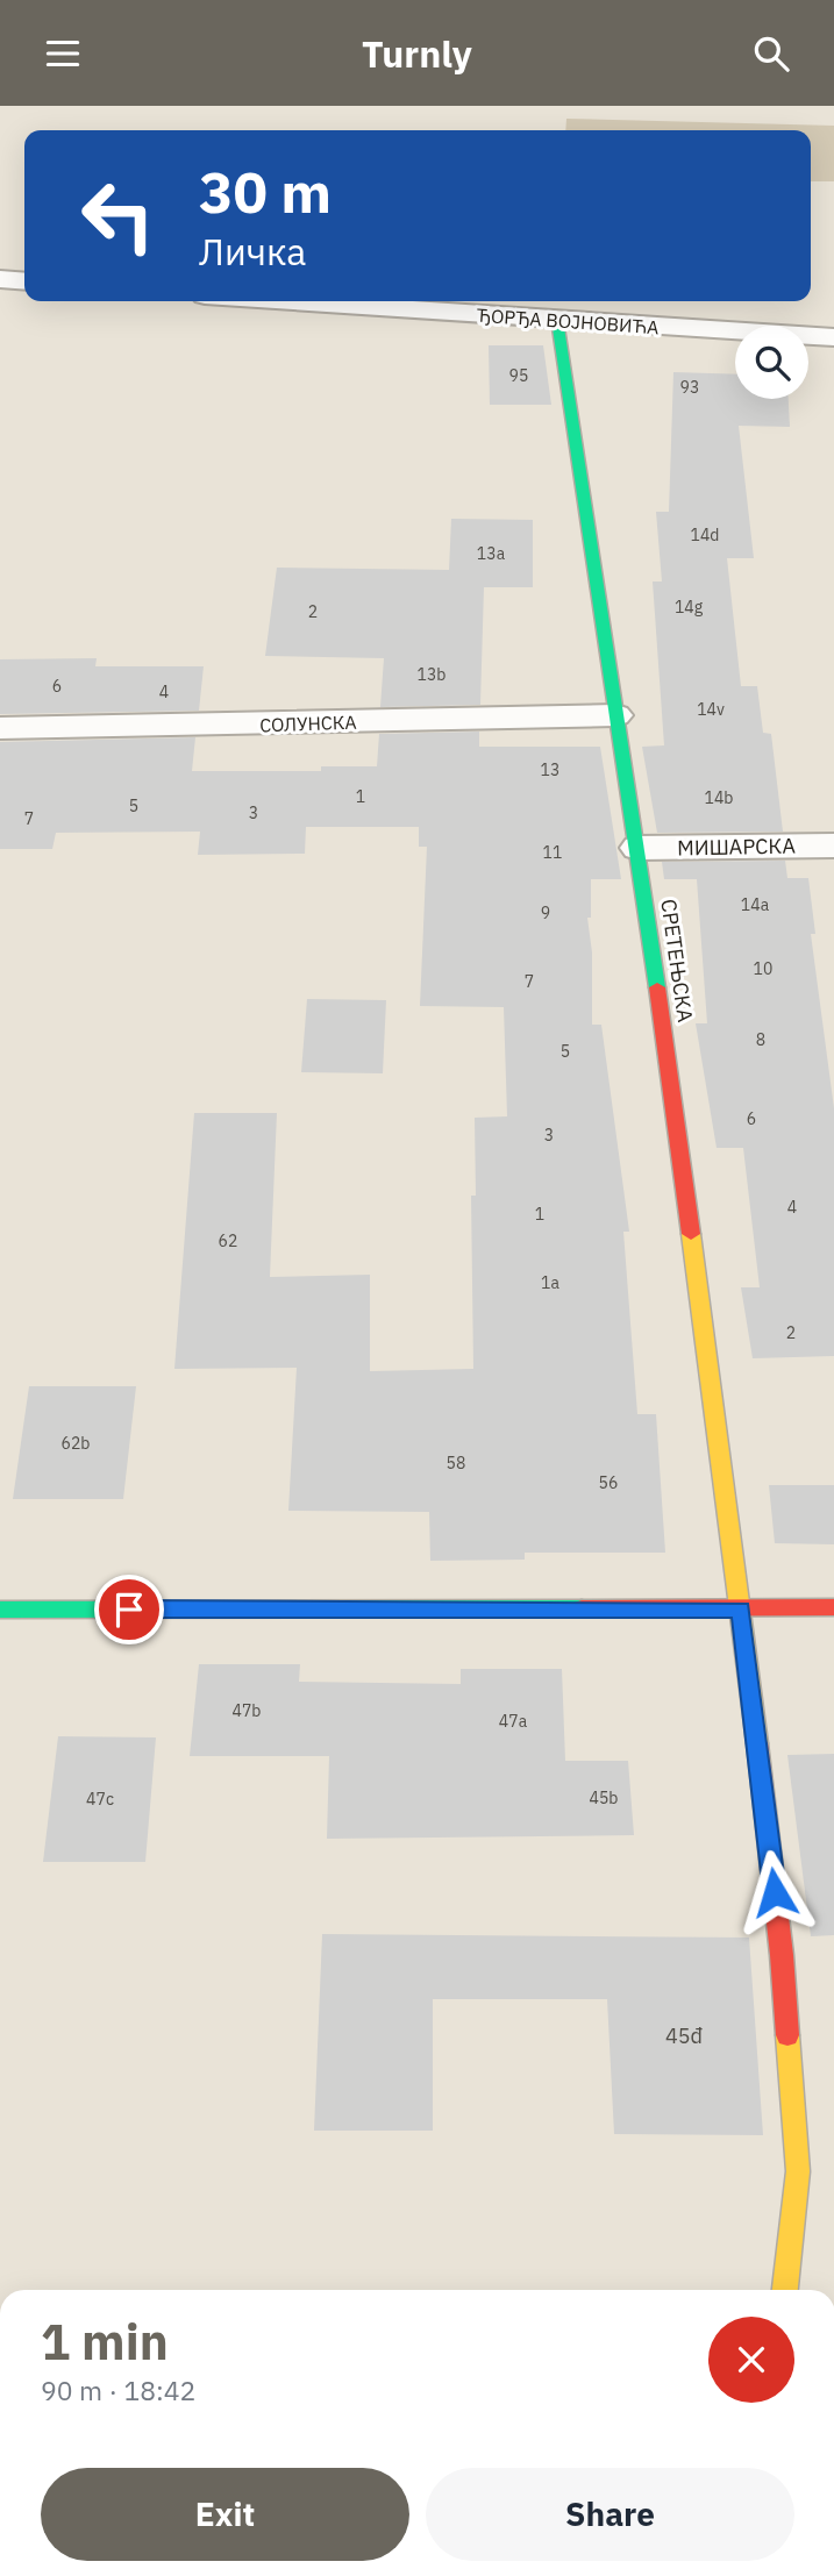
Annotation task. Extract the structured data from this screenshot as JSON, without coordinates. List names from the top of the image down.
{
  "streets": {
    "street": [
      "ЂОРЂА ВОЈНОВИЋА",
      "СОЛУНСКА",
      "МИШАРСКА",
      "СРЕТЕЊСКА"
    ]
  },
  "crossings": [
    ["ЂОРЂА ВОЈНОВИЋА", "СРЕТЕЊСКА"],
    ["СОЛУНСКА", "СРЕТЕЊСКА"],
    ["МИШАРСКА", "СРЕТЕЊСКА"]
  ],
  "house_numbers": [
    "95",
    "93",
    "14d",
    "13a",
    "14g",
    "2",
    "13b",
    "6",
    "4",
    "14v",
    "13",
    "1",
    "14b",
    "5",
    "3",
    "7",
    "11",
    "14a",
    "9",
    "10",
    "7",
    "8",
    "5",
    "6",
    "3",
    "4",
    "1",
    "62",
    "1a",
    "2",
    "62b",
    "58",
    "56",
    "47b",
    "47a",
    "45b",
    "47c",
    "45đ"
  ],
  "page": {
    "header": "Turnly",
    "turn": ["30 m", "Личка"],
    "heading": ["1 min", "90 m · 18:42"],
    "buttons": ["Exit", "Share"]
  }
}
